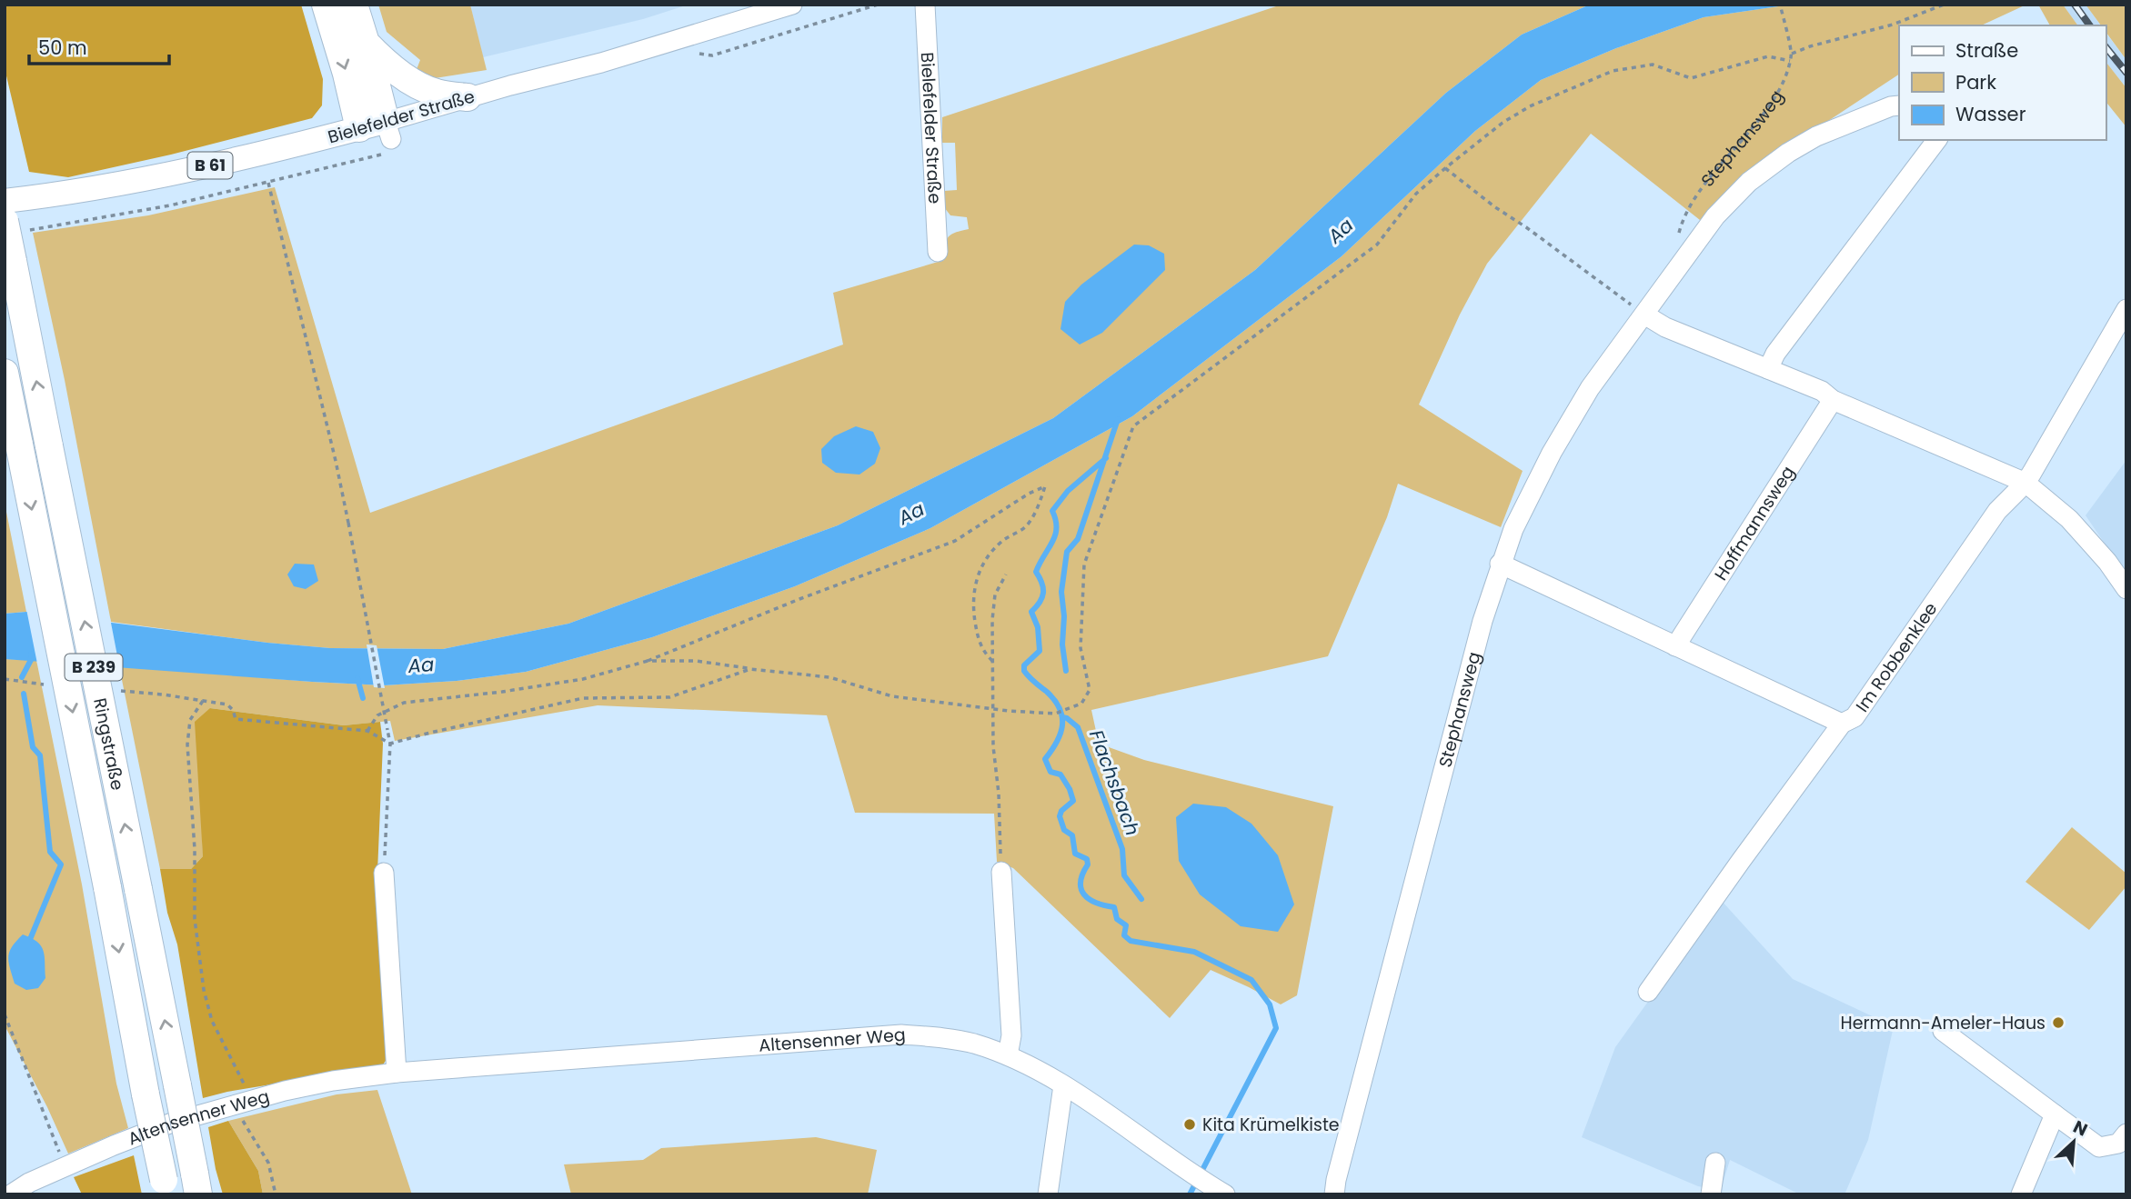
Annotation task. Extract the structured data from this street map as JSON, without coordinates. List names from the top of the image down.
{
  "streets": {
    "highway": ["B 239", "Ringstraße"],
    "main road": ["Bielefelder Straße", "B 61"],
    "street": [
      "Stephansweg",
      "Hoffmannsweg",
      "Im Robbenklee",
      "Altensenner Weg"
    ]
  },
  "water": ["Aa", "Flachsbach"],
  "places": ["Hermann-Ameler-Haus", "Kita Krümelkiste"],
  "legend": ["Straße", "Park", "Wasser"],
  "scale_bar": "50 m",
  "north": "top right"
}
